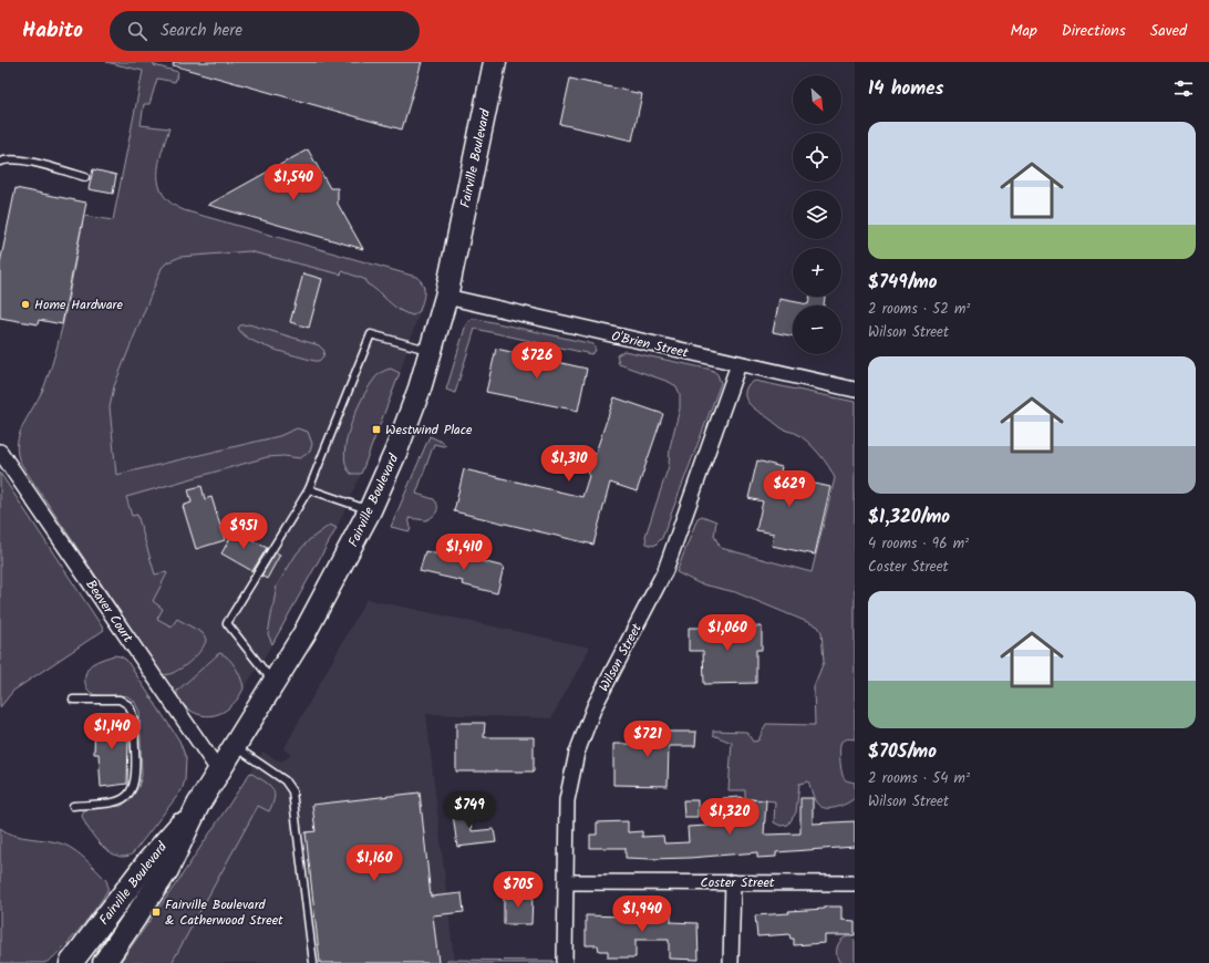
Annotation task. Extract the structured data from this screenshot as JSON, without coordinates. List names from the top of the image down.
{
  "streets": {
    "main road": ["Fairville Boulevard"],
    "street": [
      "O'Brien Street",
      "Beaver Court",
      "Wilson Street",
      "Coster Street"
    ]
  },
  "crossings": [
    ["Fairville Boulevard", "O'Brien Street"],
    ["Fairville Boulevard", "Beaver Court"],
    ["O'Brien Street", "Wilson Street"],
    ["Wilson Street", "Coster Street"]
  ],
  "places": {
    "other": ["Home Hardware"],
    "transit": ["Westwind Place", "Fairville Boulevard & Catherwood Street"]
  },
  "north": "bottom right",
  "page": {
    "header": "Habito",
    "search": "Search here",
    "nav": ["Map", "Directions", "Saved"],
    "heading": "14 homes",
    "map_buttons": ["+", "−"],
    "list": [
      {
        "name": "$749/mo",
        "note": "2 rooms · 52 m² · Wilson Street"
      },
      {
        "name": "$1,320/mo",
        "note": "4 rooms · 96 m² · Coster Street"
      },
      {
        "name": "$705/mo",
        "note": "2 rooms · 54 m² · Wilson Street"
      }
    ],
    "price": [
      "$1,540",
      "$726",
      "$1,310",
      "$629",
      "$951",
      "$1,410",
      "$1,060",
      "$1,140",
      "$721",
      "$749",
      "$1,320",
      "$1,160",
      "$705",
      "$1,940"
    ]
  }
}
